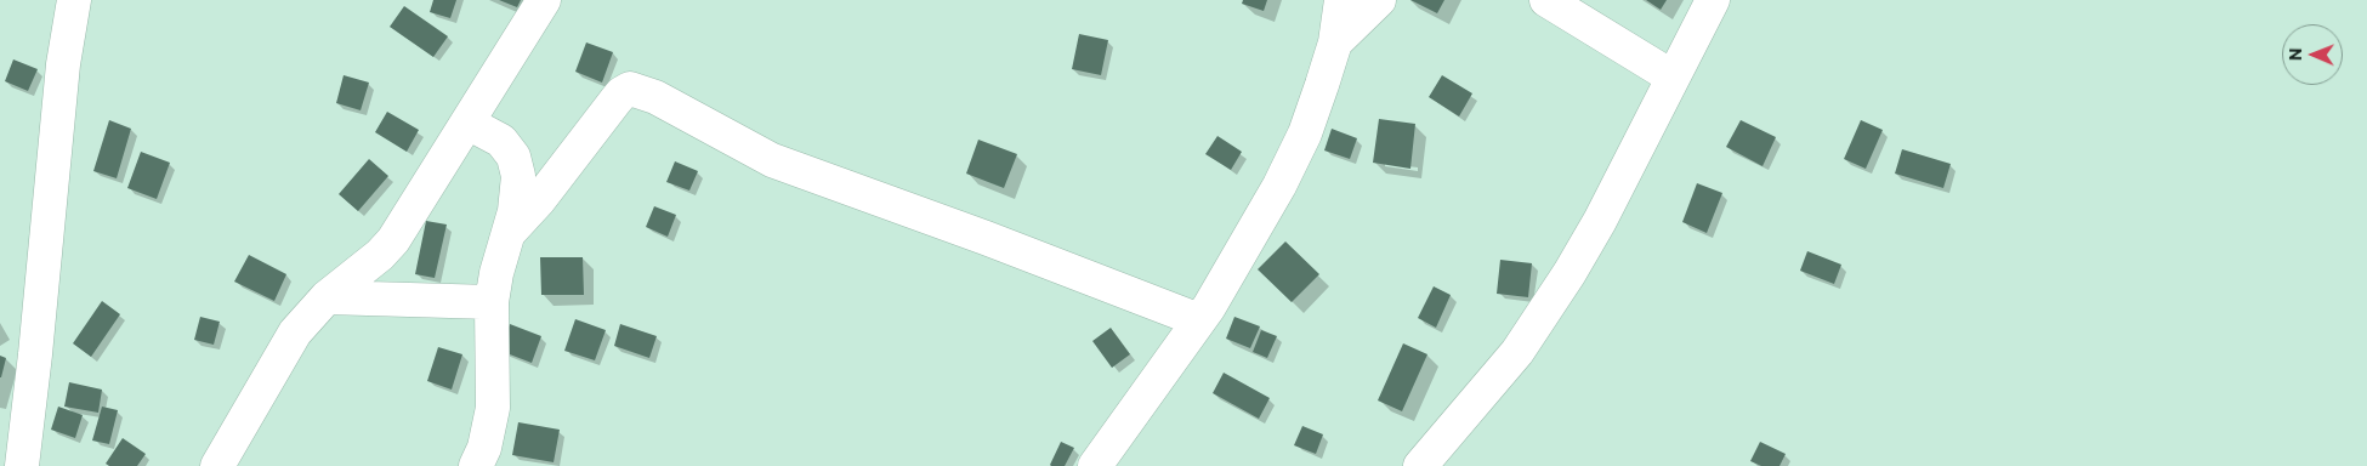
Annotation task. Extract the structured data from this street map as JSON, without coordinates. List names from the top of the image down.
{
  "north": "left"
}
